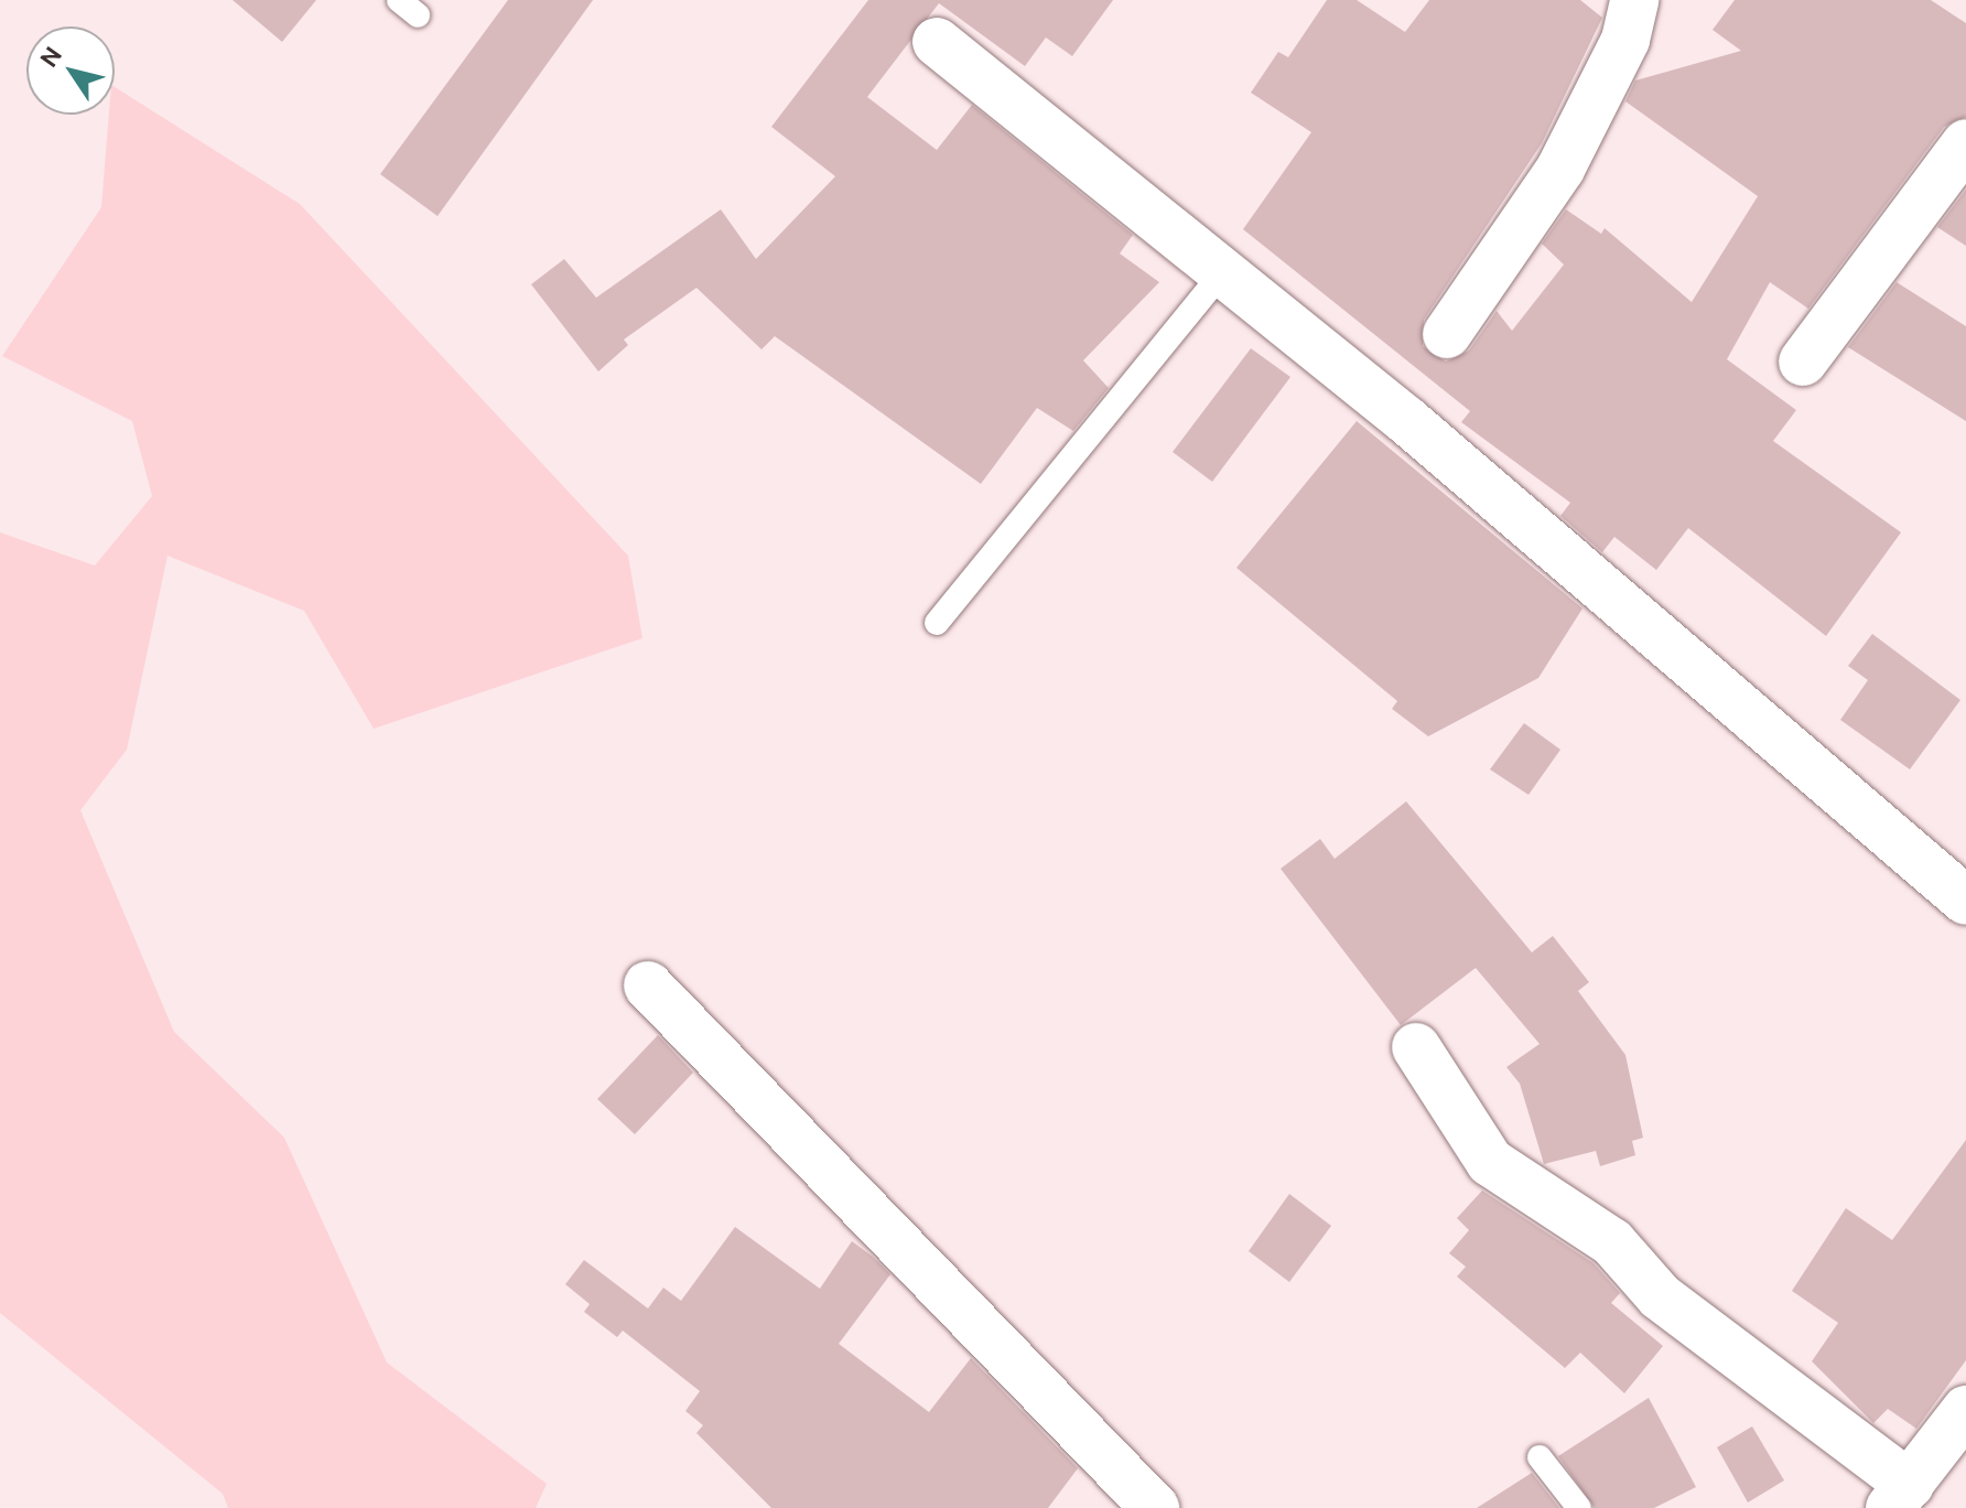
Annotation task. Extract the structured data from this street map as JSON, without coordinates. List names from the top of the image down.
{
  "north": "top left"
}
